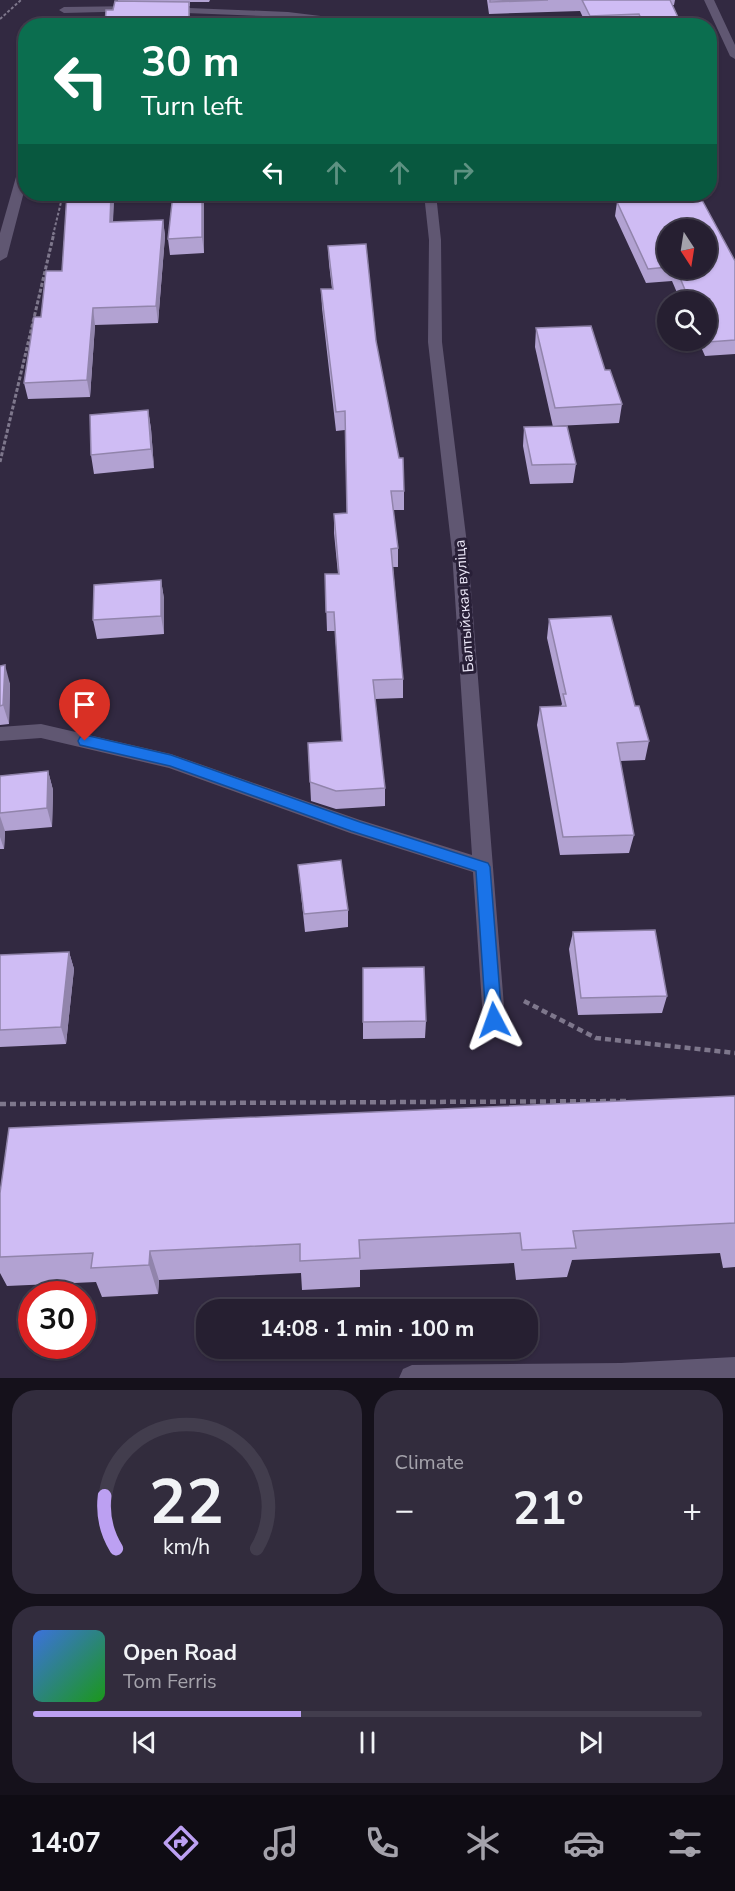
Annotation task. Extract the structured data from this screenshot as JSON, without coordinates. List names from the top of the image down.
{
  "streets": {
    "street": ["Балтыйская вуліца"]
  },
  "north": "bottom",
  "page": {
    "turn": ["30 m", "Turn left"],
    "limit": "30",
    "trip": "14:08 · 1 min · 100 m",
    "tile": "Climate",
    "heat": ["−", "21°", "+"],
    "song": ["Open Road", "Tom Ferris"],
    "tabs": "14:07",
    "gauge": ["22", "km/h"]
  }
}
